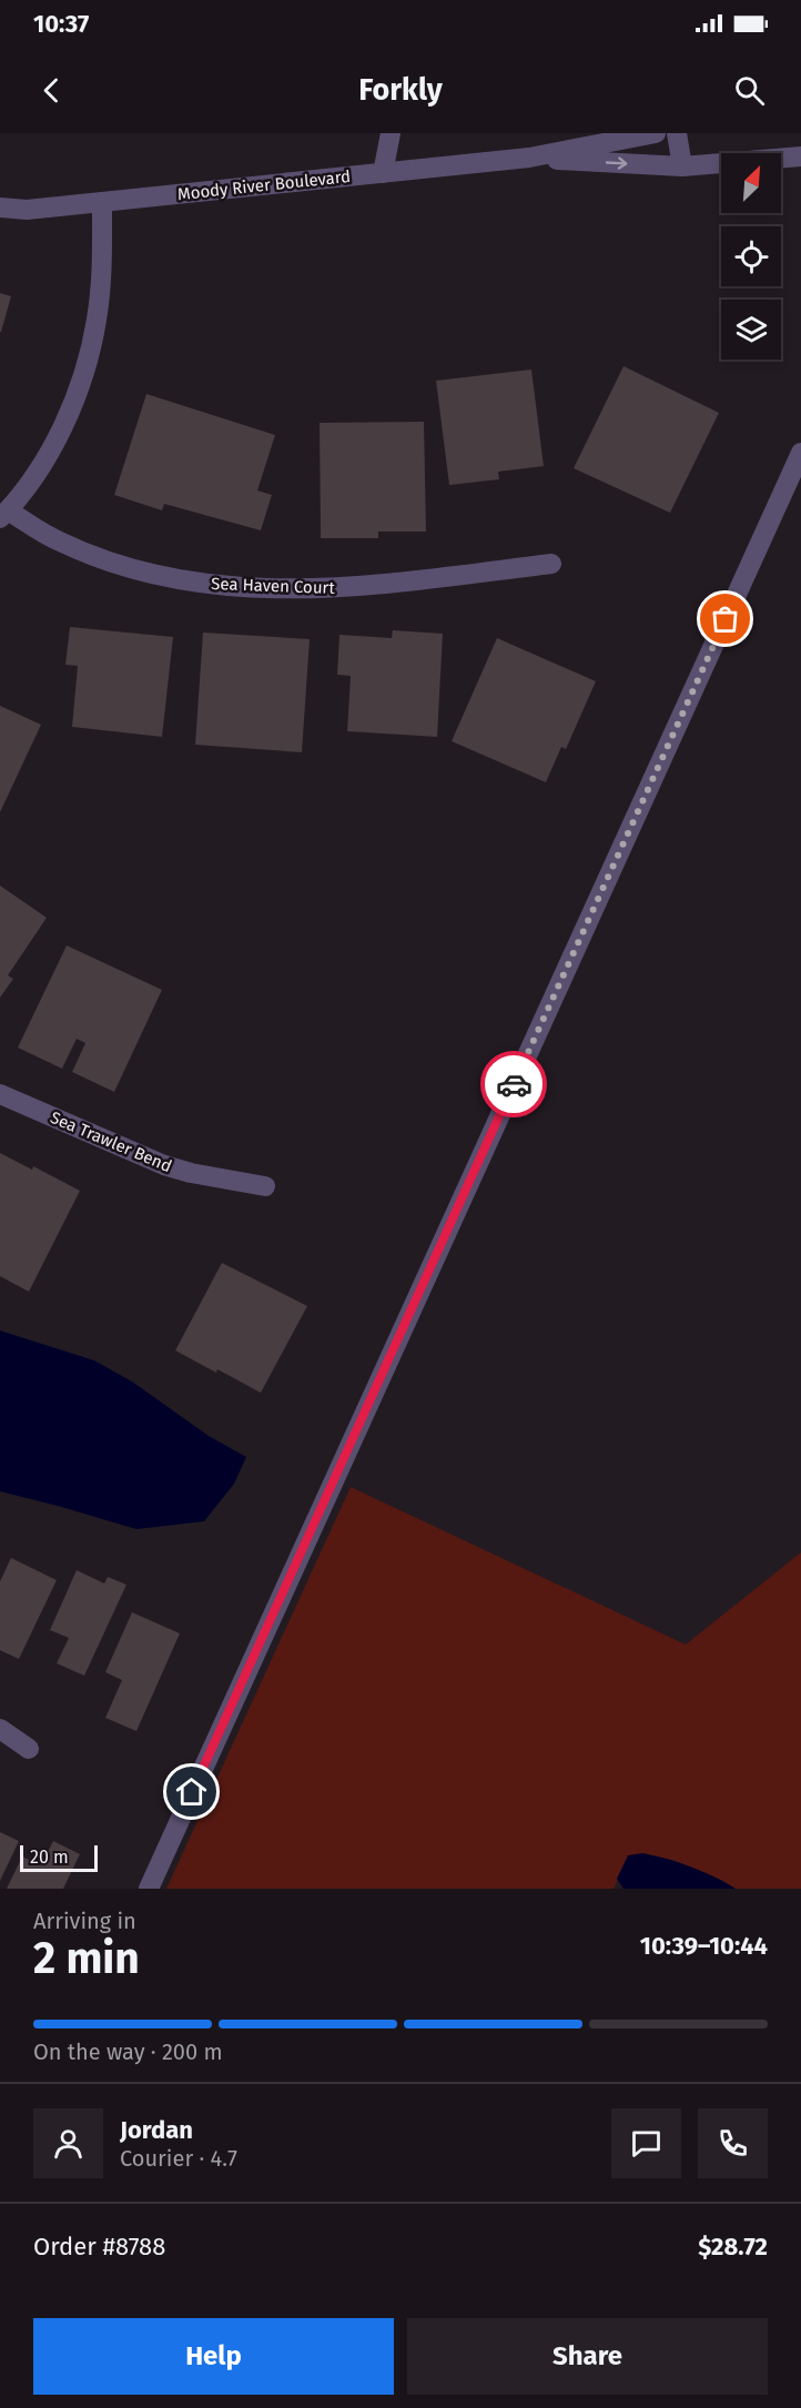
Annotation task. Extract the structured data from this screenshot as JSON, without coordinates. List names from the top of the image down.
{
  "streets": {
    "street": ["Moody River Boulevard", "Sea Haven Court", "Sea Trawler Bend"]
  },
  "scale_bar": "20 m",
  "north": "top right",
  "page": {
    "status": "10:37",
    "header": "Forkly",
    "scale": "20 m",
    "heading": ["2 min", "Arriving in", "10:39–10:44"],
    "panel": [
      "Jordan",
      "Courier · 4.7",
      "Order #8788",
      "$28.72"
    ],
    "bar": "On the way · 200 m",
    "buttons": ["Help", "Share"]
  }
}
